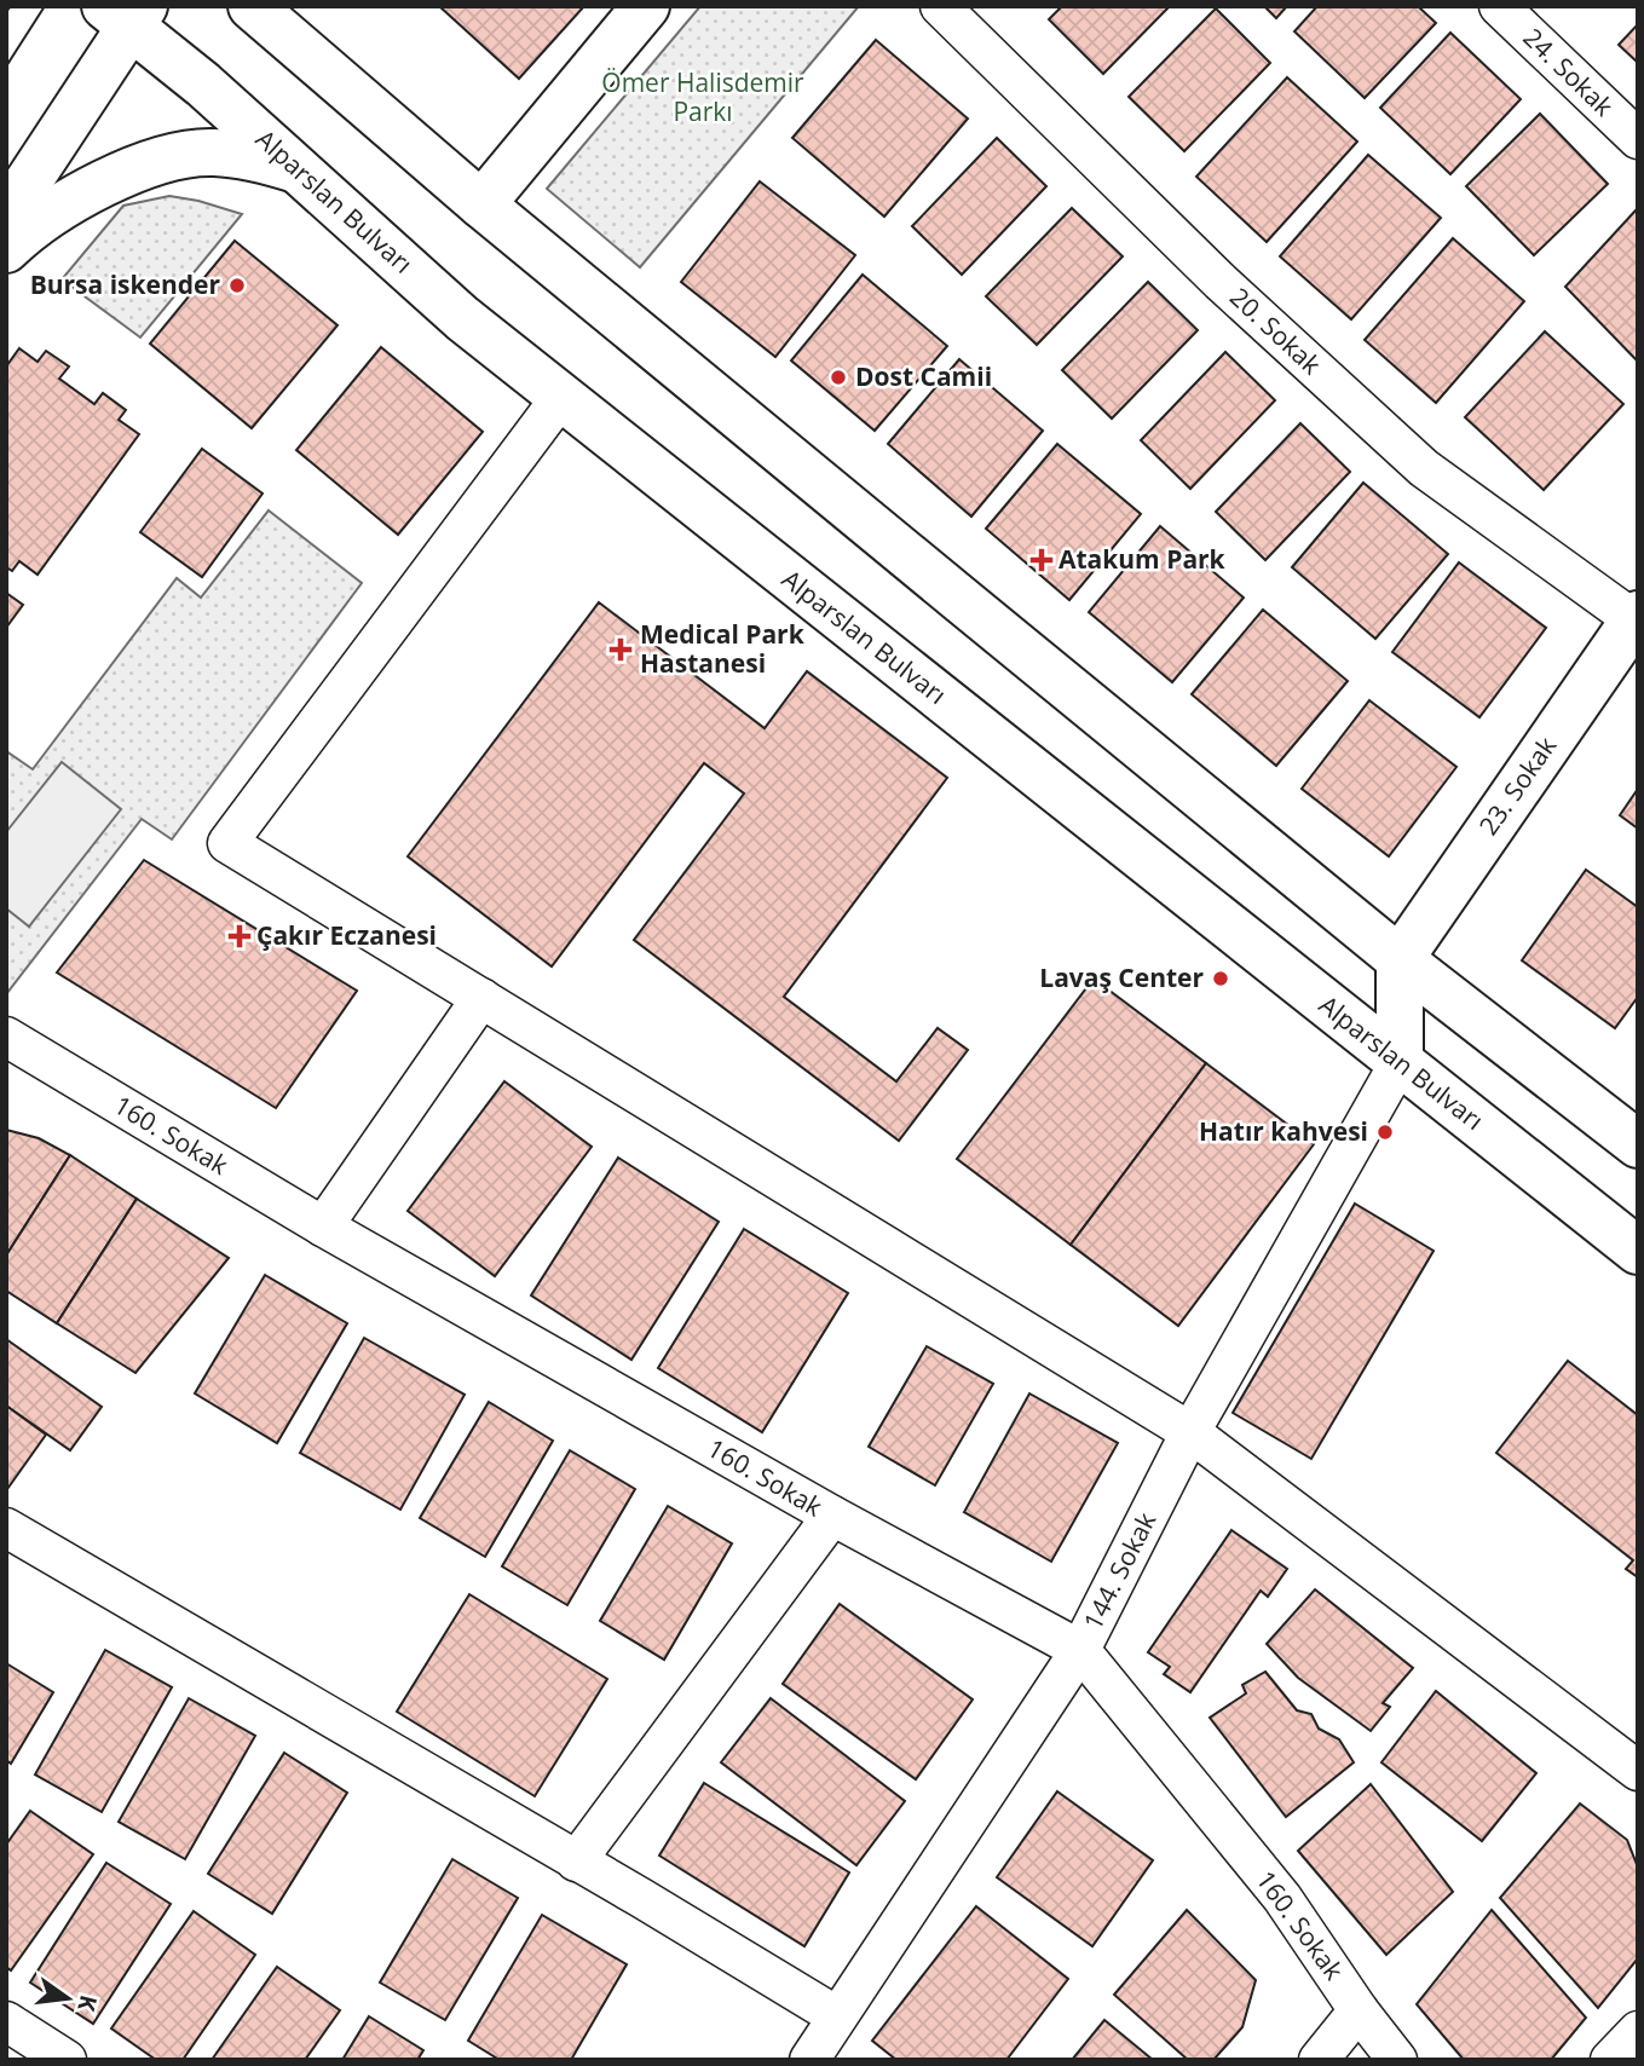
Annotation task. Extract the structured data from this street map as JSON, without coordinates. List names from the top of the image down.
{
  "streets": {
    "main road": ["Alparslan Bulvarı", "23. Sokak"],
    "street": [
      "24. Sokak",
      "20. Sokak",
      "160. Sokak",
      "144. Sokak"
    ]
  },
  "crossings": [
    ["Alparslan Bulvarı", "144. Sokak"],
    ["20. Sokak", "23. Sokak"],
    ["160. Sokak", "144. Sokak"]
  ],
  "parks": ["Ömer Halisdemir Parkı"],
  "places": {
    "other": [
      "Bursa iskender",
      "Dost Camii",
      "Lavaş Center",
      "Hatır kahvesi"
    ],
    "health": ["Atakum Park", "Medical Park Hastanesi", "Çakır Eczanesi"]
  },
  "north": "right"
}
